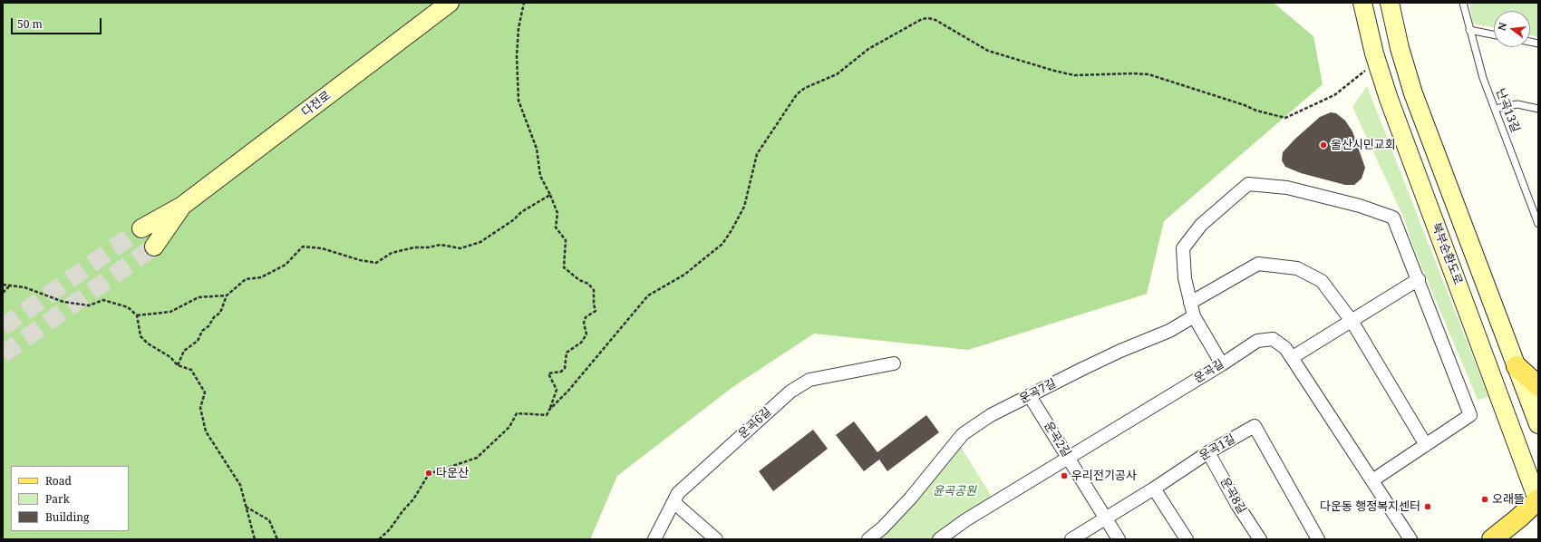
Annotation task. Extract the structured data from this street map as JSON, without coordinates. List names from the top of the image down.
{
  "streets": {
    "main road": ["다전로", "북부순환도로"],
    "street": [
      "운곡길",
      "운곡7길",
      "운곡6길",
      "운곡2길",
      "운곡1길",
      "운곡8길"
    ],
    "lane": ["난곡13길"]
  },
  "crossings": [
    ["운곡길", "운곡2길"],
    ["운곡7길", "운곡2길"],
    ["운곡2길", "운곡1길"],
    ["운곡1길", "운곡8길"]
  ],
  "parks": ["윤곡공원"],
  "places": [
    "울산시민교회",
    "다운산",
    "우리전기공사",
    "오래뜰",
    "다운동 행정복지센터"
  ],
  "legend": ["Road", "Park", "Building"],
  "scale_bar": "50 m",
  "north": "left"
}
